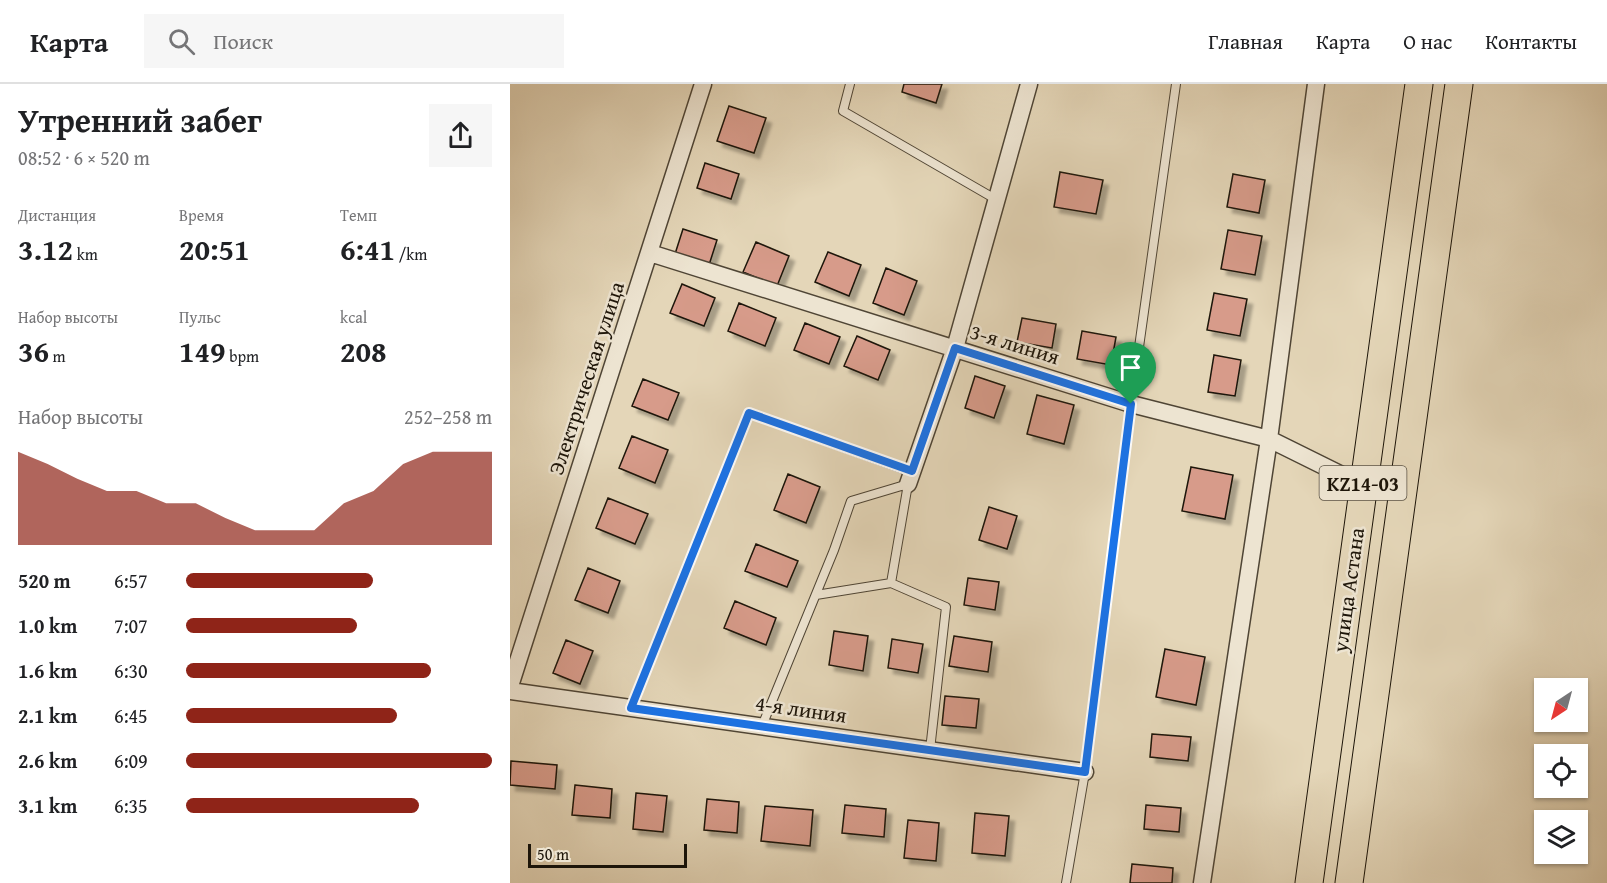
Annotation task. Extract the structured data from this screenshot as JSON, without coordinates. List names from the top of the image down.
{
  "streets": {
    "main road": ["KZ14-03", "улица Астана"],
    "street": ["3-я линия", "Электрическая улица", "4-я линия"]
  },
  "crossings": [
    ["3-я линия", "Электрическая улица"],
    ["3-я линия", "улица Астана"]
  ],
  "scale_bar": "50 m",
  "north": "bottom left",
  "page": {
    "header": "Карта",
    "search": "Поиск",
    "nav": [
      "Главная",
      "Карта",
      "О нас",
      "Контакты"
    ],
    "heading": ["Утренний забег", "08:52 · 6 × 520 m"],
    "stats": [
      ["Дистанция", "3.12 km"],
      ["Время", "20:51"],
      ["Темп", "6:41 /km"],
      ["Набор высоты", "36 m"],
      ["Пульс", "149 bpm"],
      ["kcal", "208"]
    ],
    "chart": ["Набор высоты", "252–258 m"],
    "list": [
      {
        "name": "520 m",
        "note": "6:57"
      },
      {
        "name": "1.0 km",
        "note": "7:07"
      },
      {
        "name": "1.6 km",
        "note": "6:30"
      },
      {
        "name": "2.1 km",
        "note": "6:45"
      },
      {
        "name": "2.6 km",
        "note": "6:09"
      },
      {
        "name": "3.1 km",
        "note": "6:35"
      }
    ],
    "scale": "50 m"
  }
}
